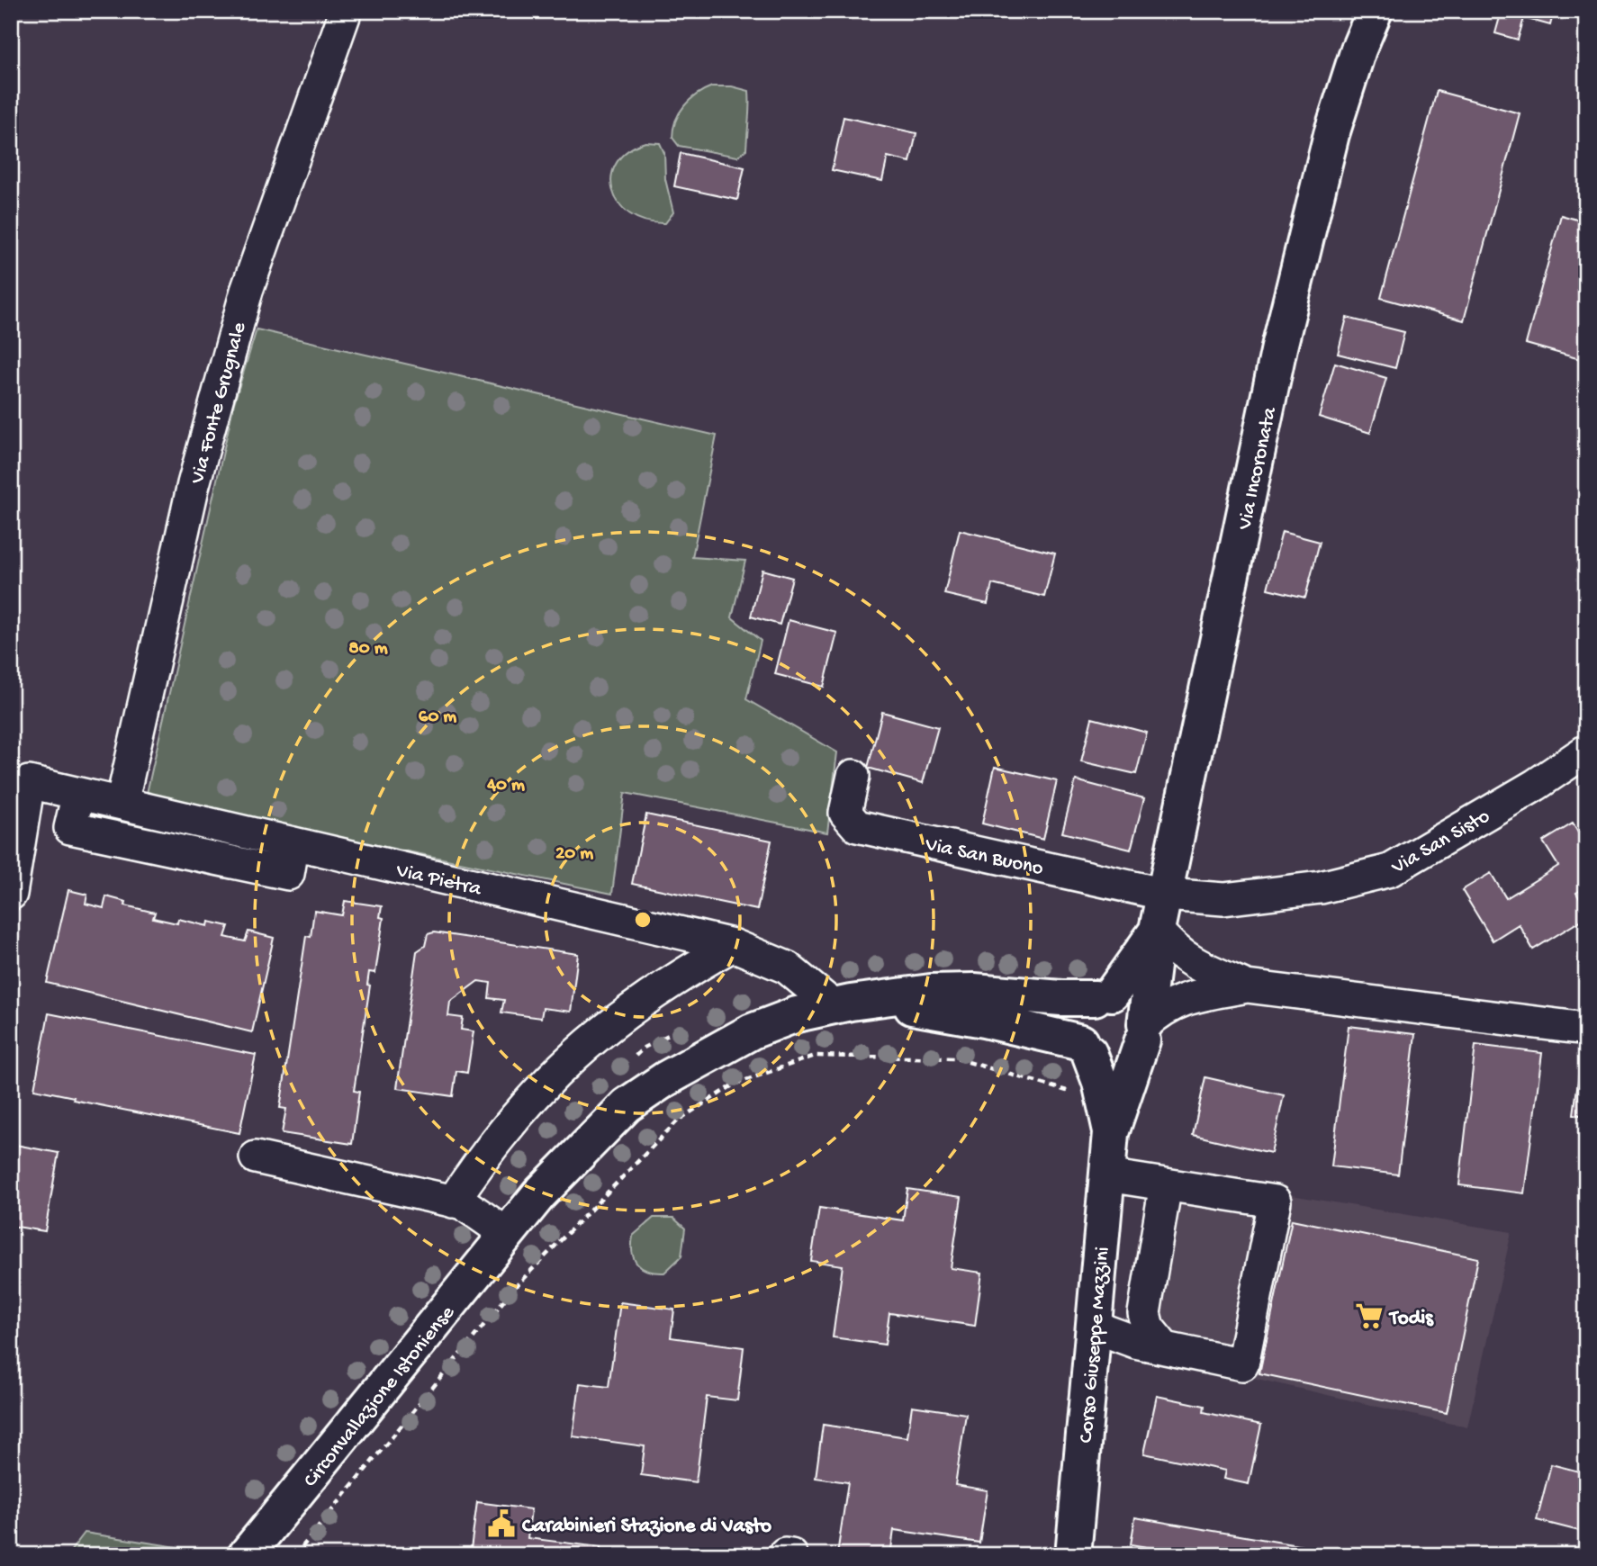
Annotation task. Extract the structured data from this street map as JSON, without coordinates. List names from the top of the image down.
{
  "streets": {
    "main road": ["Via Incoronata", "Corso Giuseppe Mazzini", "Circonvallazione Istoniense"],
    "street": [
      "Via Fonte Grugnale",
      "Via San Sisto",
      "Via San Buono",
      "Via Pietra"
    ]
  },
  "crossings": [
    ["Via Fonte Grugnale", "Via Pietra"],
    ["Via Incoronata", "Via San Sisto"],
    ["Via Incoronata", "Via San Buono"],
    ["Via Incoronata", "Corso Giuseppe Mazzini"],
    ["Via Incoronata", "Circonvallazione Istoniense"],
    ["Via San Sisto", "Via San Buono"],
    ["Via Pietra", "Circonvallazione Istoniense"],
    ["Corso Giuseppe Mazzini", "Circonvallazione Istoniense"]
  ],
  "places": {
    "supermarket": ["Todis"],
    "public building": ["Carabinieri Stazione di Vasto"]
  },
  "rings": [
    "80 m",
    "60 m",
    "40 m",
    "20 m"
  ]
}
